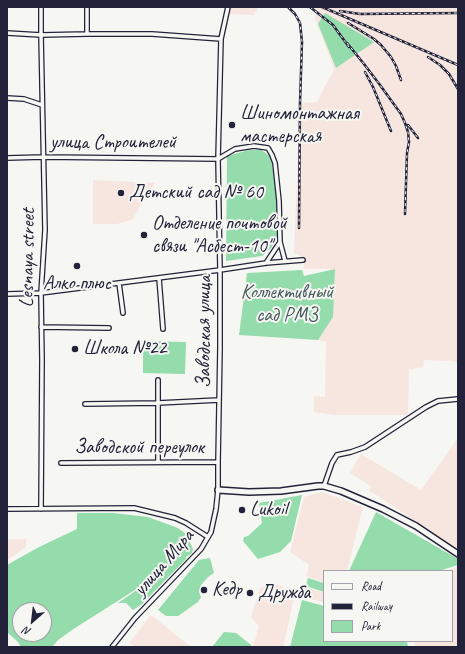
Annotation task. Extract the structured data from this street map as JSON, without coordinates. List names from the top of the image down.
{
  "streets": {
    "street": [
      "улица Строителей",
      "Lesnaya street",
      "Заводская улица",
      "Заводской переулок",
      "улица Мира"
    ]
  },
  "crossings": [
    ["улица Строителей", "Lesnaya street"],
    ["улица Строителей", "Заводская улица"],
    ["Заводская улица", "Заводской переулок"],
    ["Заводская улица", "улица Мира"]
  ],
  "parks": ["Коллективный сад РМЗ"],
  "places": [
    "Шиномонтажная мастерская",
    "Детский сад № 60",
    "Отделение почтовой связи \"Асбест-10\"",
    "Алко плюс",
    "Школа №22",
    "Lukoil",
    "Кедр",
    "Дружба"
  ],
  "legend": ["Road", "Railway", "Park"],
  "north": "bottom left"
}
